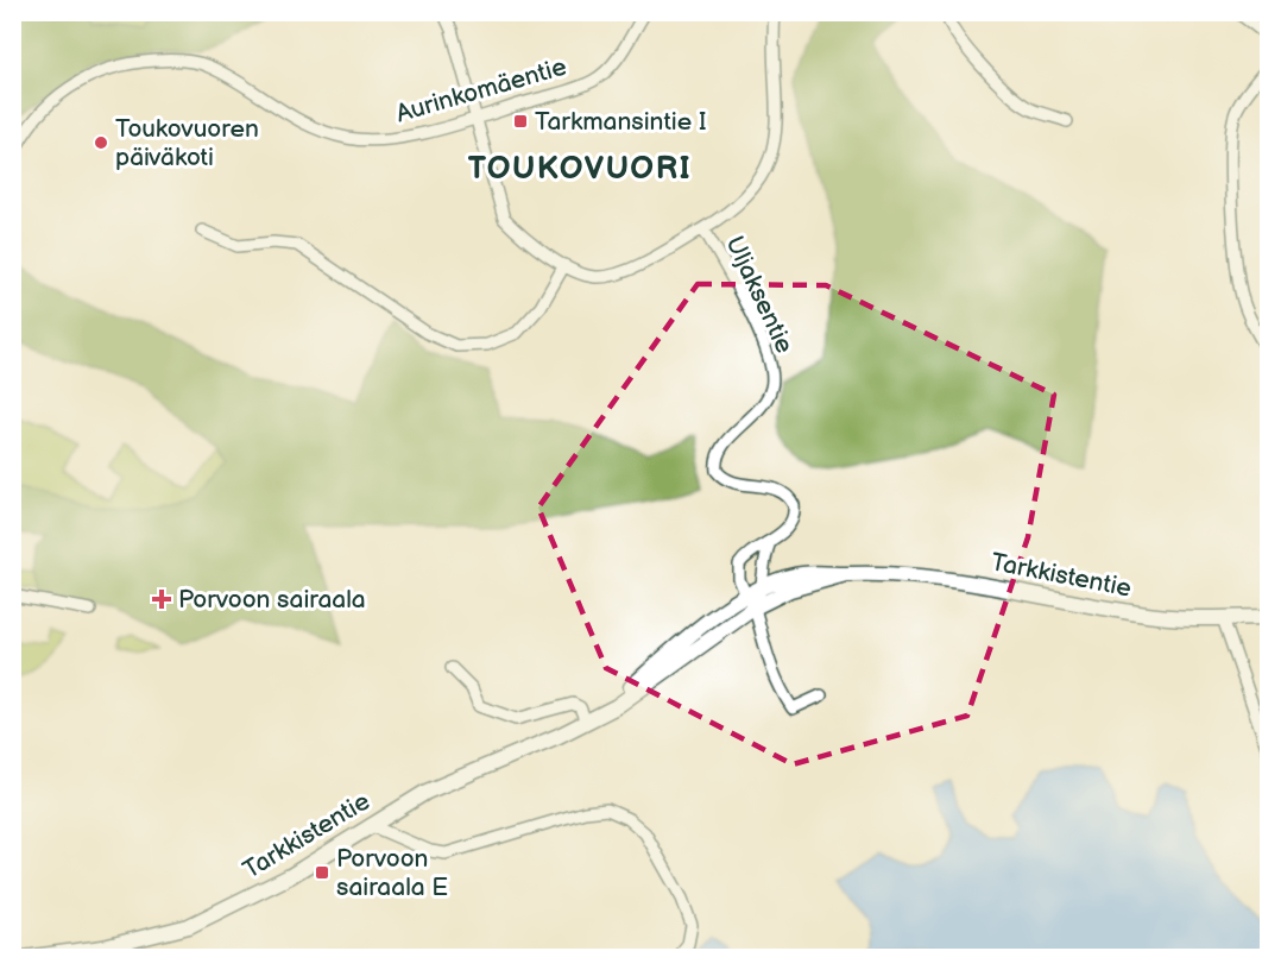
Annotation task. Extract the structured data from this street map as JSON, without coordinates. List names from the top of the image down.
{
  "streets": {
    "street": ["Aurinkomäentie", "Uljaksentie", "Tarkkistentie"]
  },
  "crossings": [
    ["Uljaksentie", "Tarkkistentie"]
  ],
  "districts": ["TOUKOVUORI"],
  "places": {
    "transit": ["Tarkmansintie I", "Porvoon sairaala E"],
    "other": ["Toukovuoren päiväkoti"],
    "health": ["Porvoon sairaala"]
  }
}
